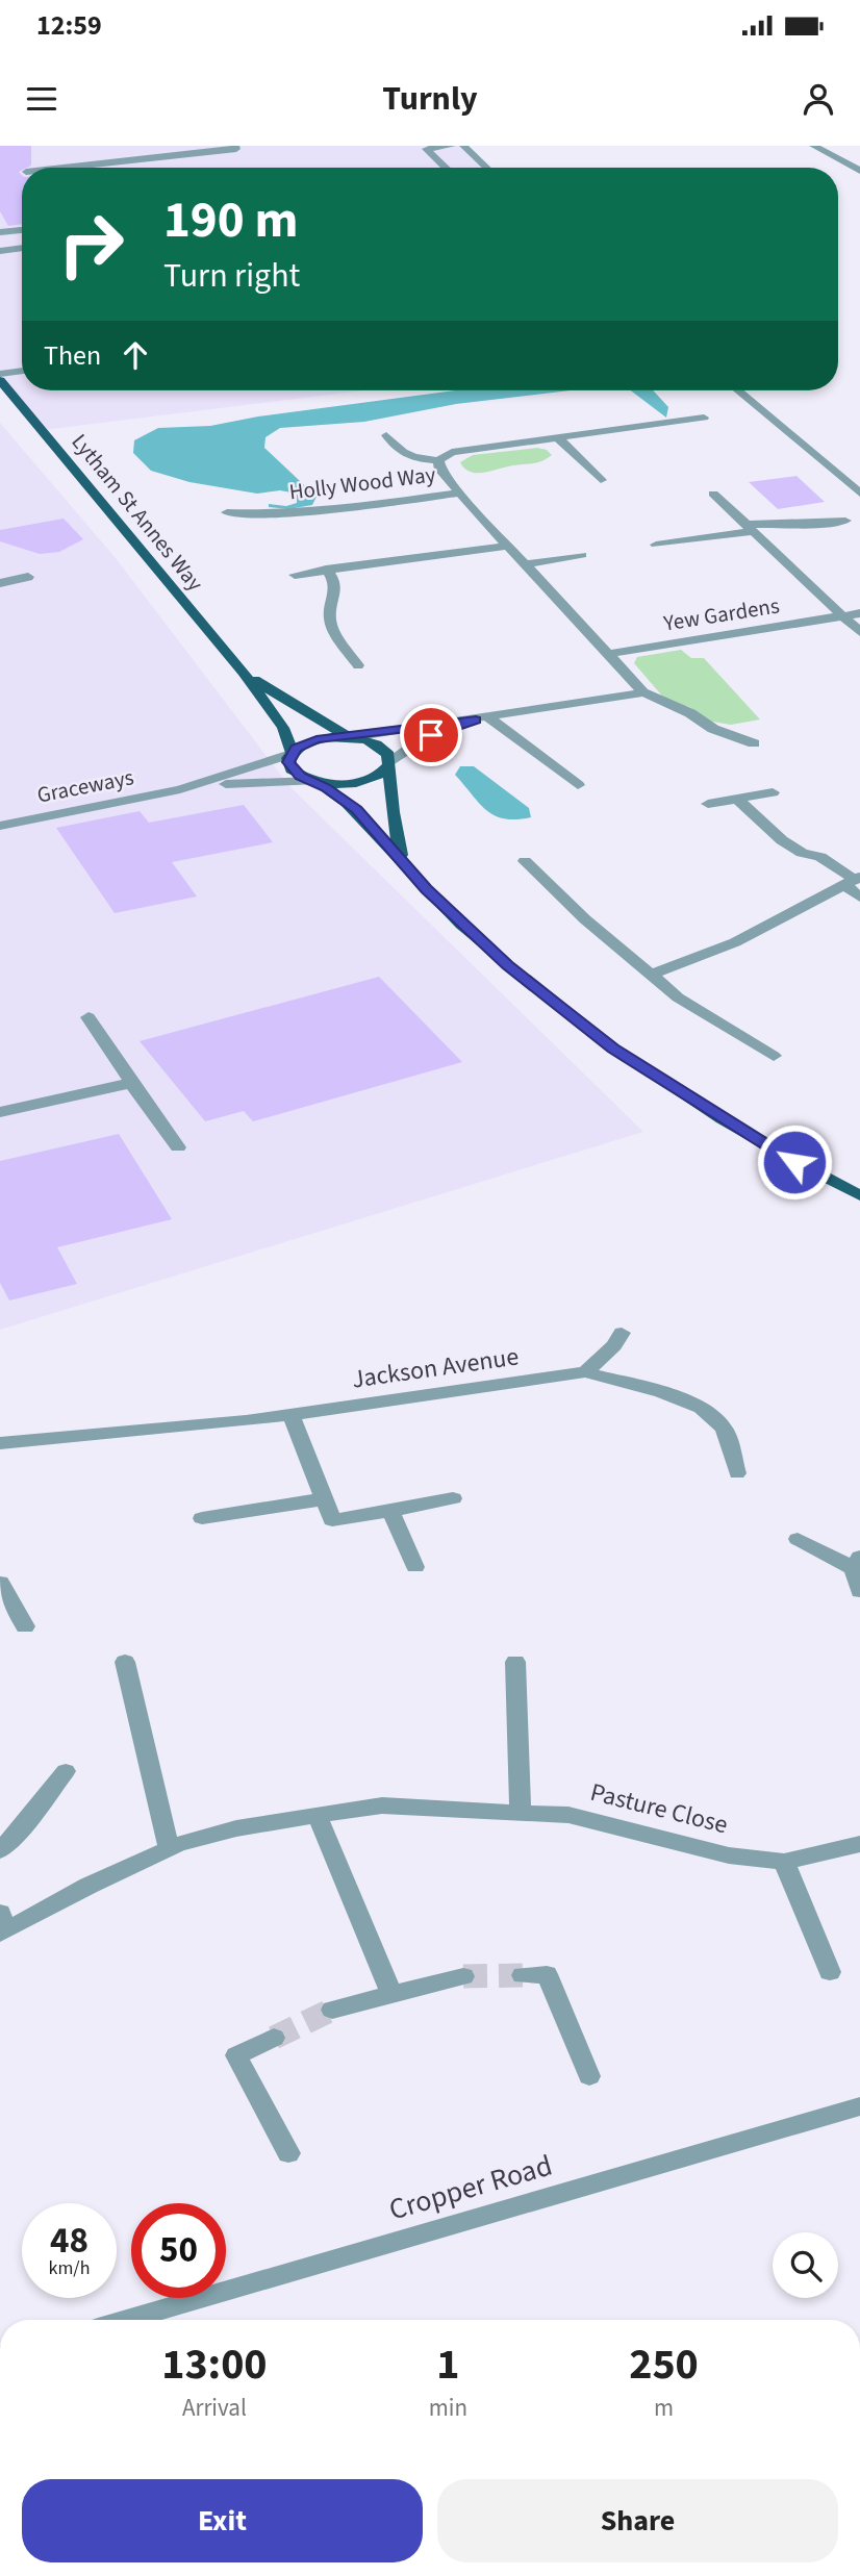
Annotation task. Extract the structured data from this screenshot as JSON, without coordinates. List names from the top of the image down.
{
  "streets": {
    "main road": ["Lytham St Annes Way"],
    "street": [
      "Holly Wood Way",
      "Yew Gardens",
      "Graceways",
      "Jackson Avenue",
      "Pasture Close",
      "Cropper Road"
    ]
  },
  "crossings": [
    ["Holly Wood Way", "Yew Gardens"],
    ["Lytham St Annes Way", "Graceways"]
  ],
  "page": {
    "status": "12:59",
    "header": "Turnly",
    "turn": ["190 m", "Turn right"],
    "then": "Then",
    "speed": "48 km/h",
    "limit": "50",
    "eta": [
      "13:00",
      "Arrival",
      "1",
      "min",
      "250",
      "m"
    ],
    "buttons": ["Exit", "Share"]
  }
}
